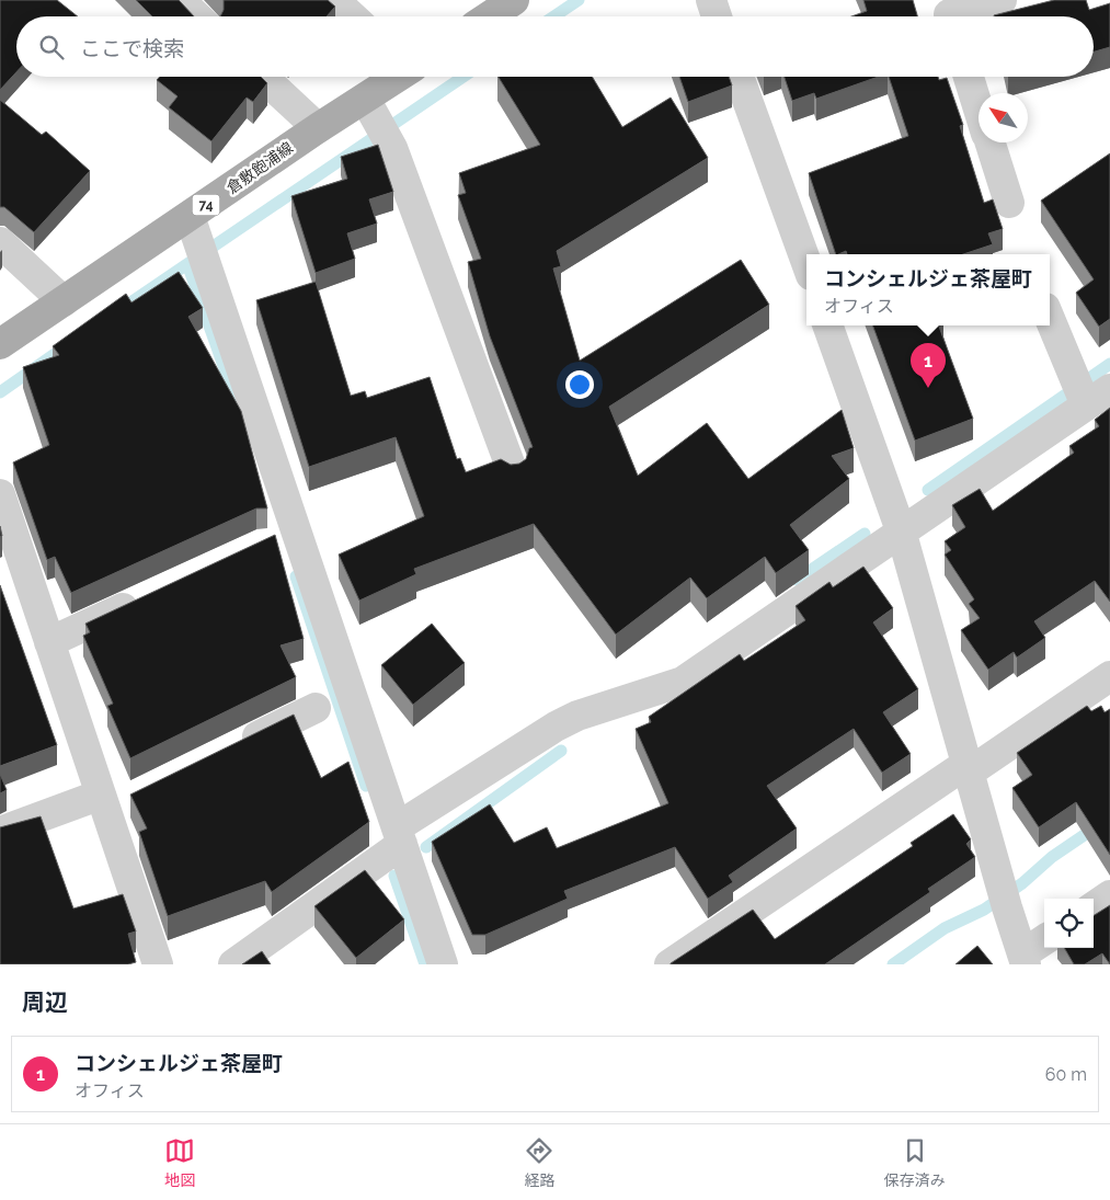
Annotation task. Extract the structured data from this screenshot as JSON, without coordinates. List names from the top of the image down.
{
  "streets": {
    "main road": ["倉敷飽浦線", "74"]
  },
  "north": "top left",
  "page": {
    "search": "ここで検索",
    "popup": ["コンシェルジェ茶屋町", "オフィス"],
    "pins": "1",
    "heading": "周辺",
    "list": [
      {
        "mark": "1",
        "name": "コンシェルジェ茶屋町",
        "note": "オフィス",
        "value": "60 m"
      }
    ],
    "nav": ["地図", "経路", "保存済み"]
  }
}
